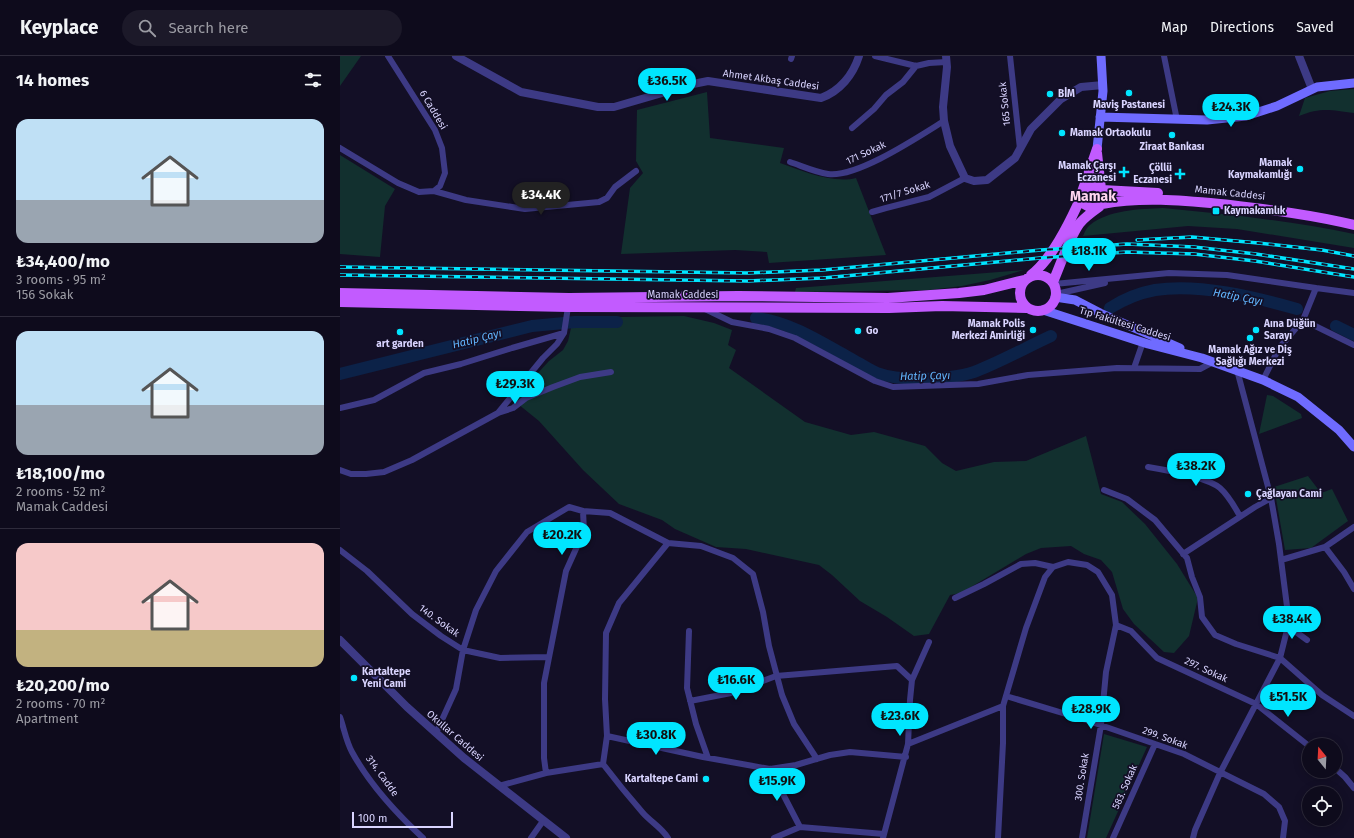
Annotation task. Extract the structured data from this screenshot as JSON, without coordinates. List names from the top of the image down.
{
  "streets": {
    "main road": ["Mamak Caddesi", "Tıp Fakültesi Caddesi"],
    "street": [
      "Ahmet Akbaş Caddesi",
      "165 Sokak",
      "6 Caddesi",
      "171 Sokak",
      "171/7 Sokak",
      "140. Sokak",
      "297. Sokak",
      "Okullar Caddesi",
      "299. Sokak",
      "314. Cadde",
      "300. Sokak",
      "583. Sokak"
    ]
  },
  "crossings": [
    ["Mamak Caddesi", "Tıp Fakültesi Caddesi"],
    ["297. Sokak", "300. Sokak"],
    ["299. Sokak", "300. Sokak"],
    ["299. Sokak", "583. Sokak"]
  ],
  "districts": ["Mamak"],
  "water": ["Hatip Çayı"],
  "places": {
    "other": [
      "Maviş Pastanesi",
      "BİM",
      "Mamak Ortaokulu",
      "Ziraat Bankası",
      "Mamak Kaymakamlığı",
      "Mamak Polis Merkezi Amirliği",
      "Aına Düğün Sarayı",
      "Go",
      "art garden",
      "Mamak Ağız ve Diş Sağlığı Merkezi",
      "Çağlayan Cami",
      "Kartaltepe Yeni Cami",
      "Kartaltepe Cami"
    ],
    "health": ["Mamak Çarşı Eczanesi", "Çöllü Eczanesi"],
    "transit": ["Kaymakamlık"]
  },
  "scale_bar": "100 m",
  "north": "top",
  "page": {
    "header": "Keyplace",
    "search": "Search here",
    "nav": ["Map", "Directions", "Saved"],
    "heading": "14 homes",
    "price": [
      "₺36.5K",
      "₺24.3K",
      "₺34.4K",
      "₺18.1K",
      "₺29.3K",
      "₺38.2K",
      "₺20.2K",
      "₺38.4K",
      "₺16.6K",
      "₺51.5K",
      "₺28.9K",
      "₺23.6K",
      "₺30.8K",
      "₺15.9K"
    ],
    "list": [
      {
        "name": "₺34,400/mo",
        "note": "3 rooms · 95 m² · 156 Sokak"
      },
      {
        "name": "₺18,100/mo",
        "note": "2 rooms · 52 m² · Mamak Caddesi"
      },
      {
        "name": "₺20,200/mo",
        "note": "2 rooms · 70 m² · Apartment"
      }
    ],
    "scale": "100 m"
  }
}
